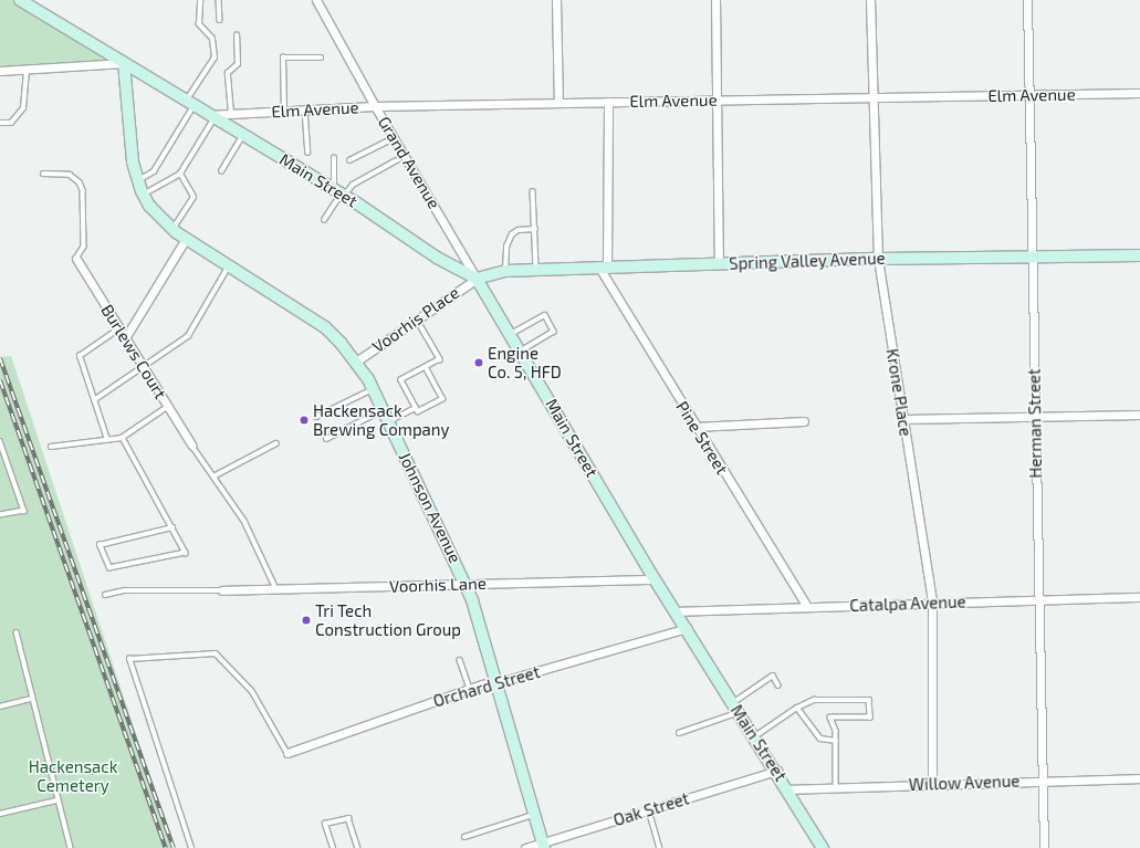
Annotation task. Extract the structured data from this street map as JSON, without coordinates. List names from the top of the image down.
{
  "streets": {
    "street": [
      "Elm Avenue",
      "Grand Avenue",
      "Main Street",
      "Spring Valley Avenue",
      "Voorhis Place",
      "Burlews Court",
      "Krone Place",
      "Herman Street",
      "Pine Street",
      "Johnson Avenue",
      "Voorhis Lane",
      "Catalpa Avenue",
      "Orchard Street",
      "Willow Avenue",
      "Oak Street"
    ]
  },
  "crossings": [
    ["Elm Avenue", "Grand Avenue"],
    ["Elm Avenue", "Main Street"],
    ["Elm Avenue", "Krone Place"],
    ["Elm Avenue", "Herman Street"],
    ["Grand Avenue", "Main Street"],
    ["Grand Avenue", "Spring Valley Avenue"],
    ["Grand Avenue", "Voorhis Place"],
    ["Main Street", "Spring Valley Avenue"],
    ["Main Street", "Voorhis Place"],
    ["Main Street", "Johnson Avenue"],
    ["Main Street", "Voorhis Lane"],
    ["Main Street", "Catalpa Avenue"],
    ["Main Street", "Orchard Street"],
    ["Main Street", "Willow Avenue"],
    ["Main Street", "Oak Street"],
    ["Spring Valley Avenue", "Voorhis Place"],
    ["Spring Valley Avenue", "Krone Place"],
    ["Spring Valley Avenue", "Herman Street"],
    ["Spring Valley Avenue", "Pine Street"],
    ["Voorhis Place", "Johnson Avenue"],
    ["Krone Place", "Catalpa Avenue"],
    ["Krone Place", "Willow Avenue"],
    ["Herman Street", "Catalpa Avenue"],
    ["Herman Street", "Willow Avenue"],
    ["Pine Street", "Catalpa Avenue"],
    ["Johnson Avenue", "Voorhis Lane"],
    ["Johnson Avenue", "Orchard Street"],
    ["Johnson Avenue", "Oak Street"]
  ],
  "parks": ["Hackensack Cemetery"],
  "places": ["Engine Co. 5, HFD", "Hackensack Brewing Company", "Tri Tech Construction Group"]
}
